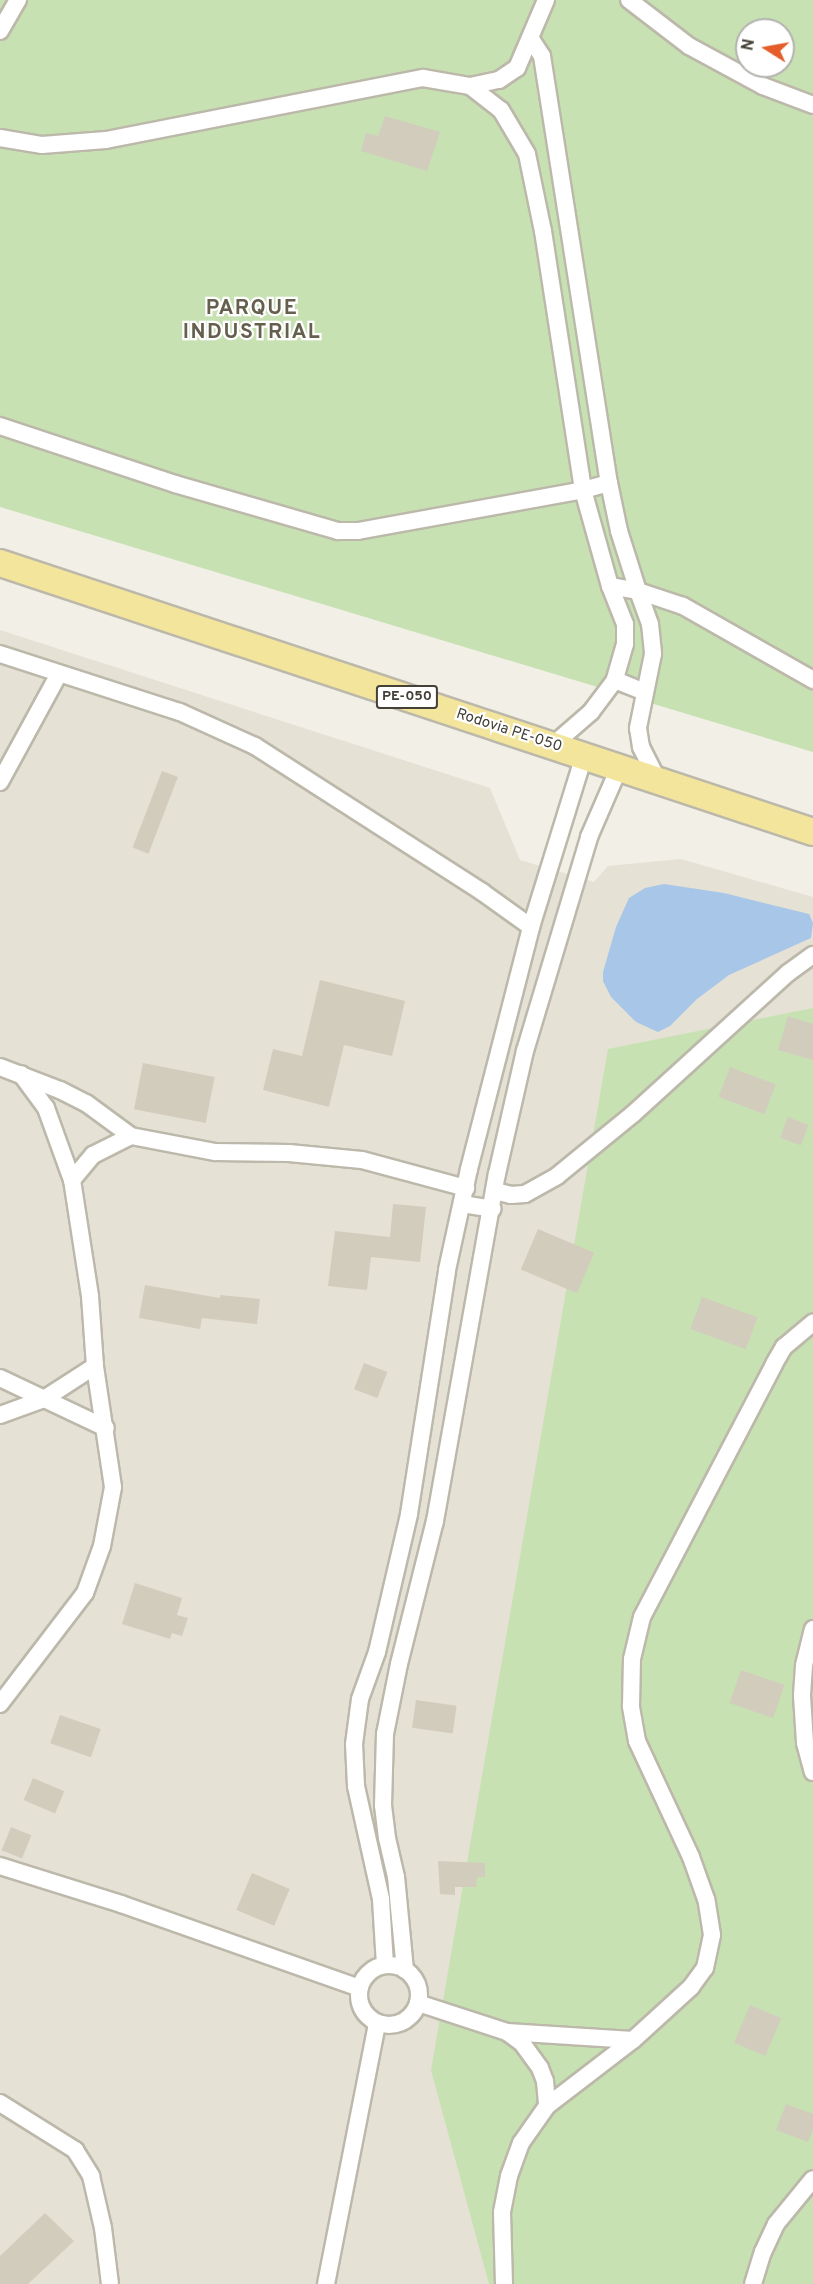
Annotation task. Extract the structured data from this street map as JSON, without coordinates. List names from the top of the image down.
{
  "streets": {
    "main road": ["PE-050", "Rodovia PE-050"]
  },
  "districts": ["PARQUE INDUSTRIAL"],
  "north": "left"
}
